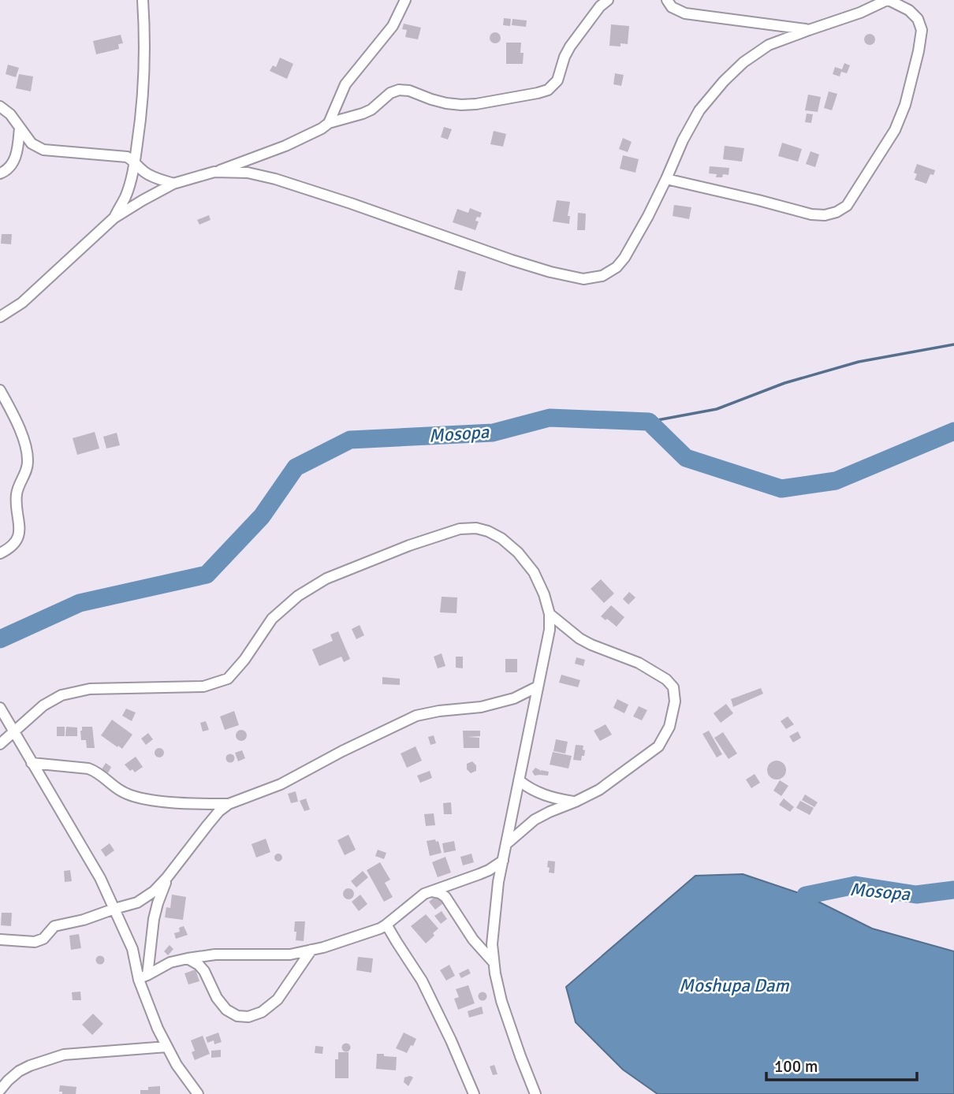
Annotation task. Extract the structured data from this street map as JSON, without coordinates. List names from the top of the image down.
{
  "water": ["Mosopa", "Moshupa Dam"],
  "scale_bar": "100 m"
}
